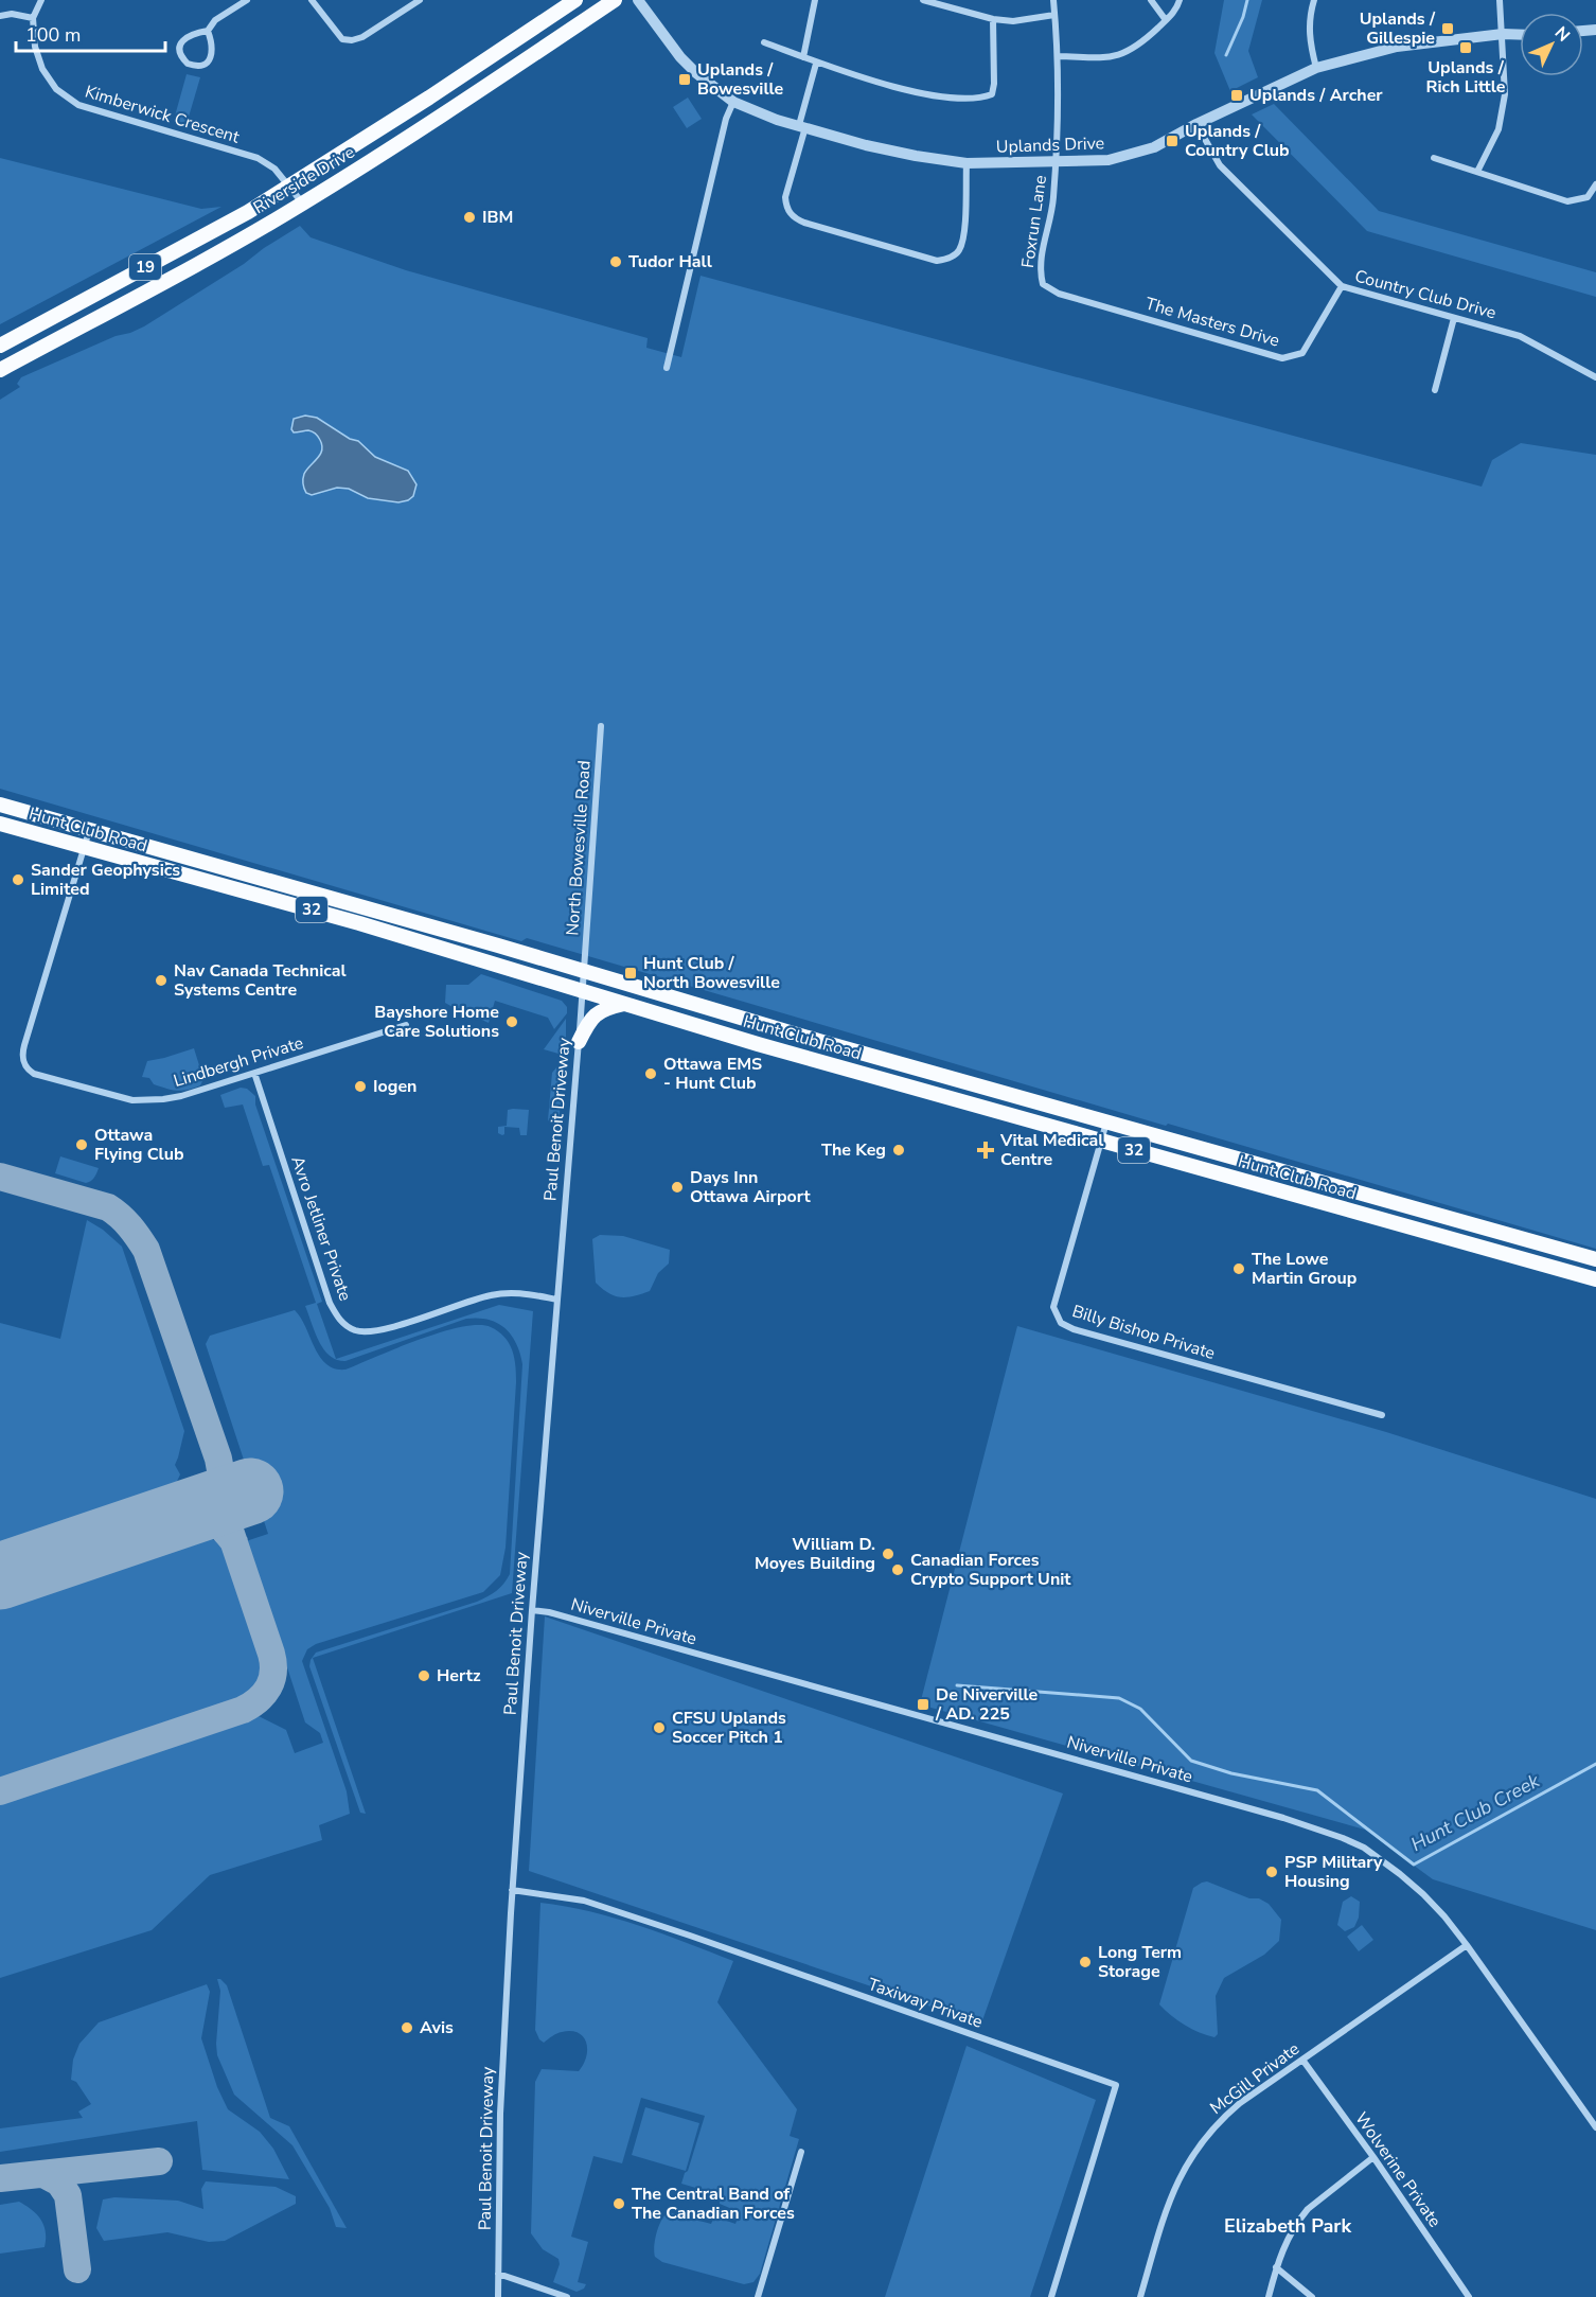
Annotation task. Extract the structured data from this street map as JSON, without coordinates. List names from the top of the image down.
{
  "streets": {
    "main road": [
      "Riverside Drive",
      "19",
      "Hunt Club Road",
      "32"
    ],
    "street": [
      "Kimberwick Crescent",
      "Uplands Drive",
      "Foxrun Lane",
      "Country Club Drive",
      "The Masters Drive",
      "North Bowesville Road",
      "Lindbergh Private",
      "Paul Benoit Driveway",
      "Avro Jetliner Private",
      "Billy Bishop Private",
      "Niverville Private",
      "Taxiway Private",
      "McGill Private",
      "Wolverine Private"
    ]
  },
  "crossings": [
    ["Kimberwick Crescent", "Riverside Drive"],
    ["Uplands Drive", "Foxrun Lane"],
    ["Uplands Drive", "Country Club Drive"],
    ["Foxrun Lane", "The Masters Drive"],
    ["Country Club Drive", "The Masters Drive"],
    ["Hunt Club Road", "North Bowesville Road"],
    ["Hunt Club Road", "Lindbergh Private"],
    ["Hunt Club Road", "Paul Benoit Driveway"],
    ["Hunt Club Road", "Billy Bishop Private"],
    ["North Bowesville Road", "Paul Benoit Driveway"],
    ["Lindbergh Private", "Avro Jetliner Private"],
    ["Paul Benoit Driveway", "Avro Jetliner Private"],
    ["Paul Benoit Driveway", "Niverville Private"],
    ["Paul Benoit Driveway", "Taxiway Private"],
    ["Niverville Private", "McGill Private"],
    ["McGill Private", "Wolverine Private"]
  ],
  "districts": ["Elizabeth Park"],
  "water": ["Hunt Club Creek"],
  "places": {
    "transit": [
      "Uplands / Gillespie",
      "Uplands / Rich Little",
      "Uplands / Bowesville",
      "Uplands / Archer",
      "Uplands / Country Club",
      "Hunt Club / North Bowesville",
      "De Niverville / AD. 225"
    ],
    "other": [
      "IBM",
      "Tudor Hall",
      "Sander Geophysics Limited",
      "Nav Canada Technical Systems Centre",
      "Bayshore Home Care Solutions",
      "Ottawa EMS - Hunt Club",
      "Iogen",
      "Ottawa Flying Club",
      "The Keg",
      "Days Inn Ottawa Airport",
      "The Lowe Martin Group",
      "William D. Moyes Building",
      "Canadian Forces Crypto Support Unit",
      "Hertz",
      "CFSU Uplands Soccer Pitch 1",
      "PSP Military Housing",
      "Long Term Storage",
      "Avis",
      "The Central Band of The Canadian Forces"
    ],
    "health": ["Vital Medical Centre"]
  },
  "scale_bar": "100 m",
  "north": "top right"
}
